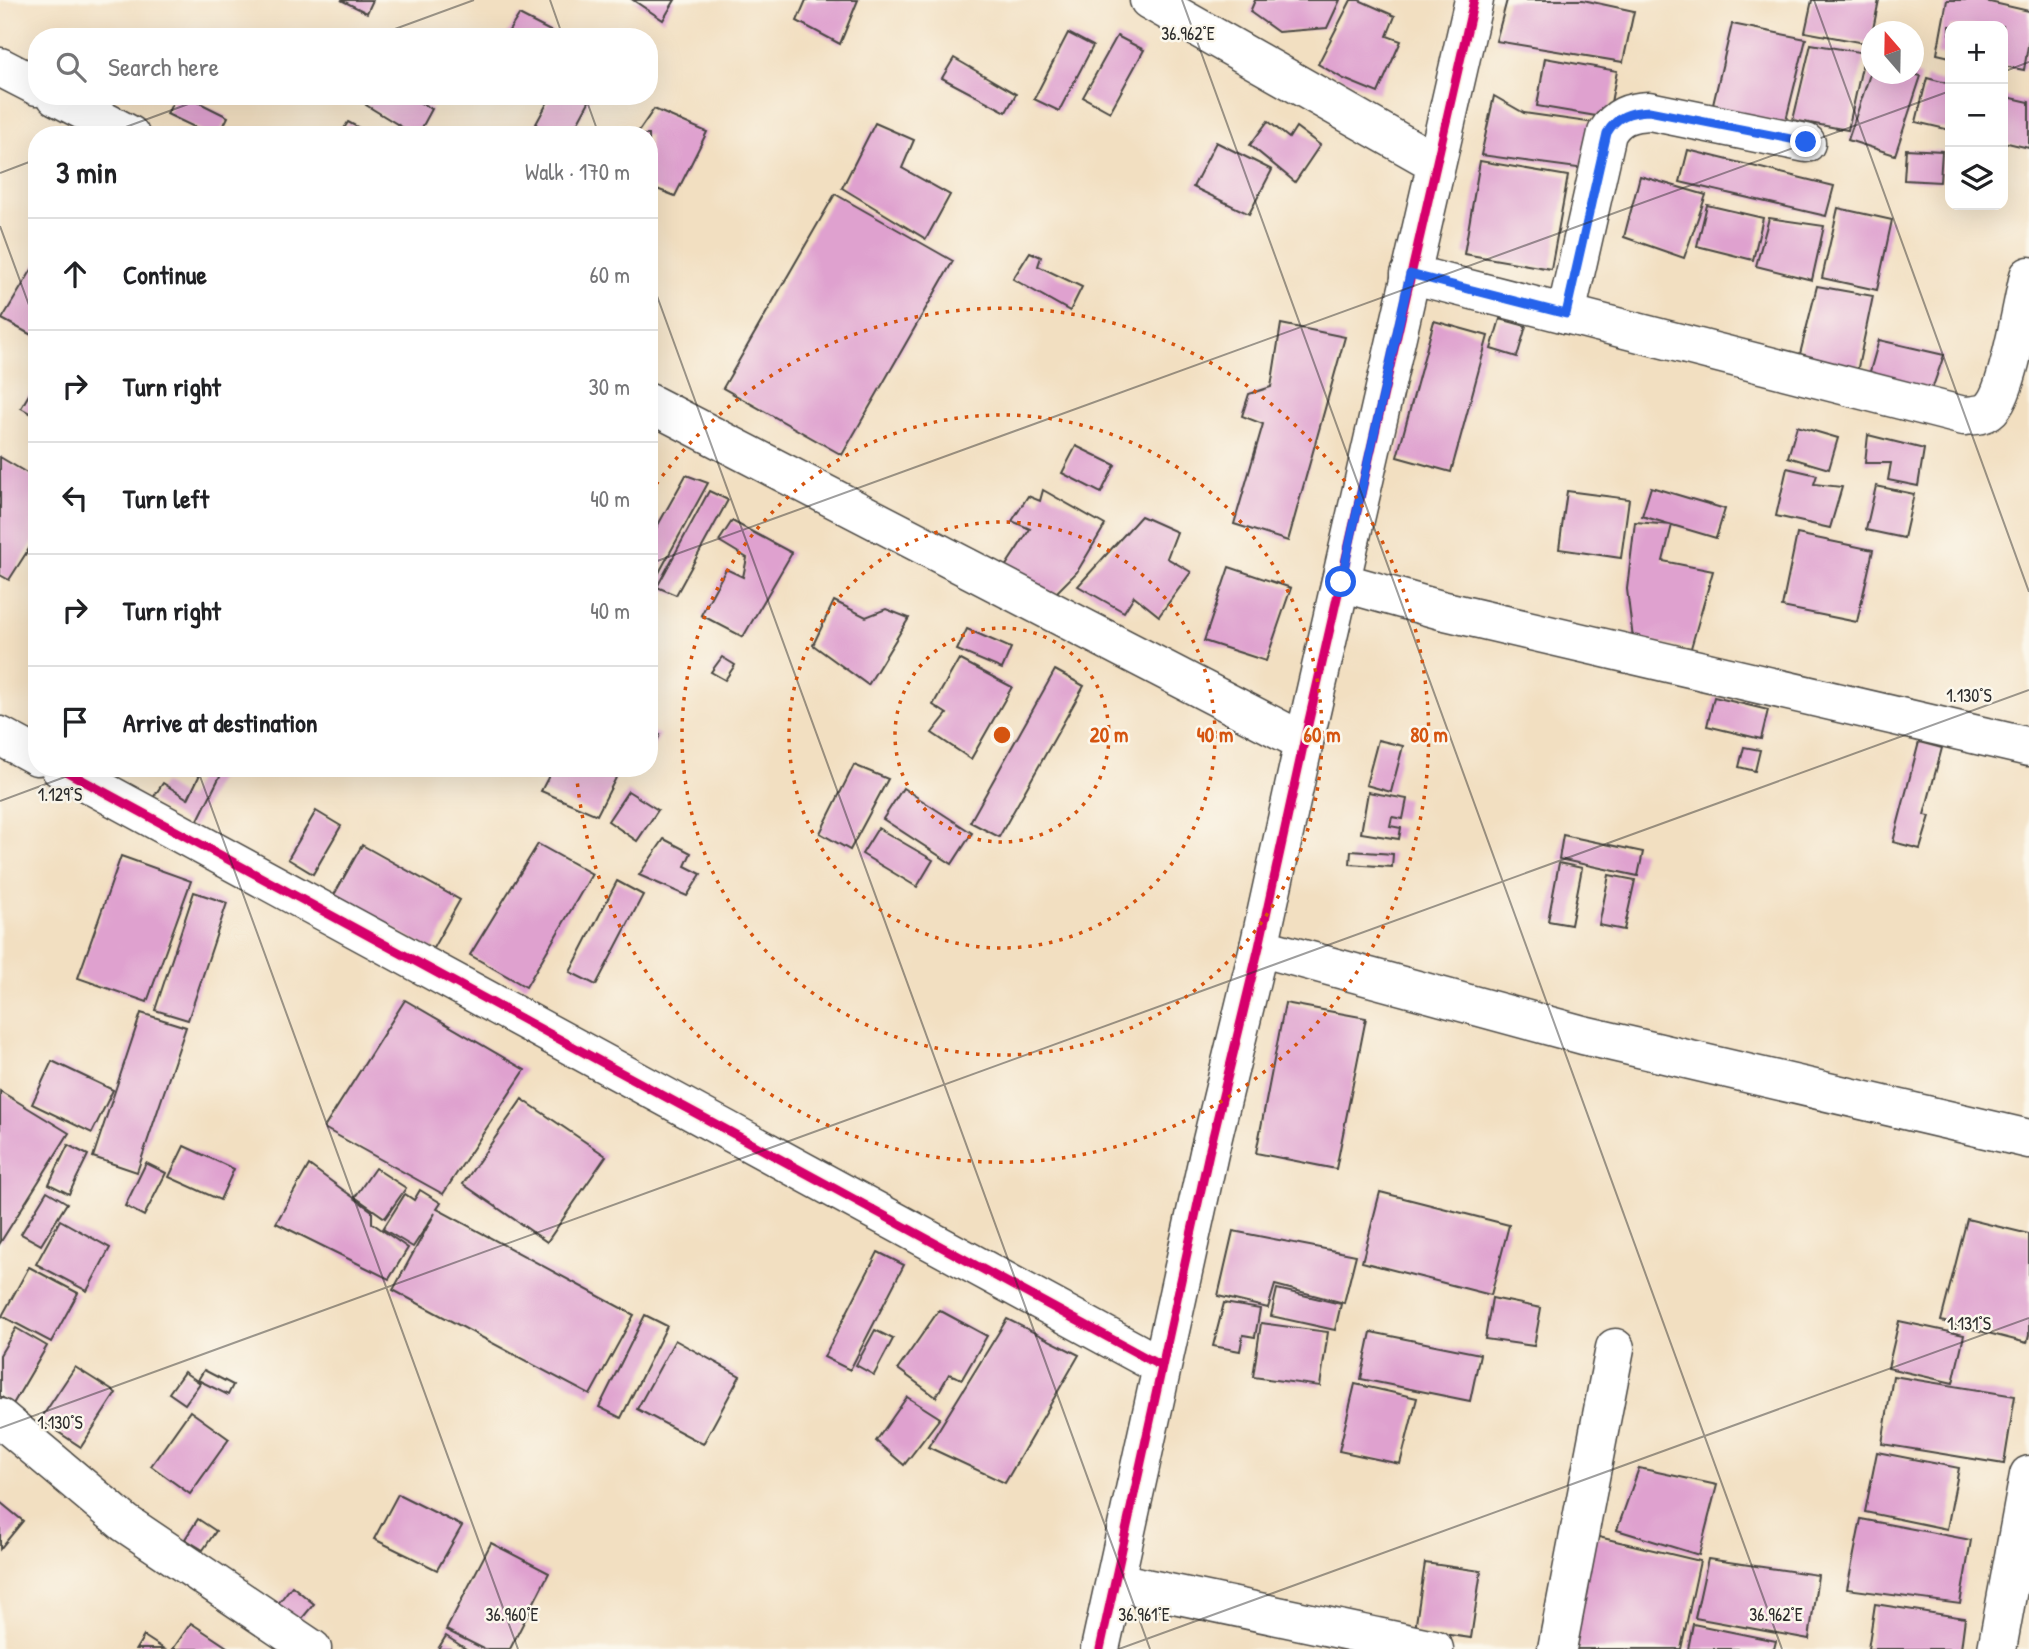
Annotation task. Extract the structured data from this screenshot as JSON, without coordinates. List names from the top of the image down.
{
  "north": "top",
  "page": {
    "map_buttons": ["+", "−"],
    "search": "Search here",
    "heading": ["3 min", "Walk · 170 m"],
    "list": [
      ["Continue", "60 m"],
      ["Turn right", "30 m"],
      ["Turn left", "40 m"],
      ["Turn right", "40 m"],
      "Arrive at destination"
    ]
  },
  "coordinates": [
    "36.962°E",
    "1.130°S",
    "1.129°S",
    "1.131°S",
    "36.960°E",
    "36.961°E"
  ],
  "rings": [
    "20 m",
    "40 m",
    "60 m",
    "80 m"
  ]
}
